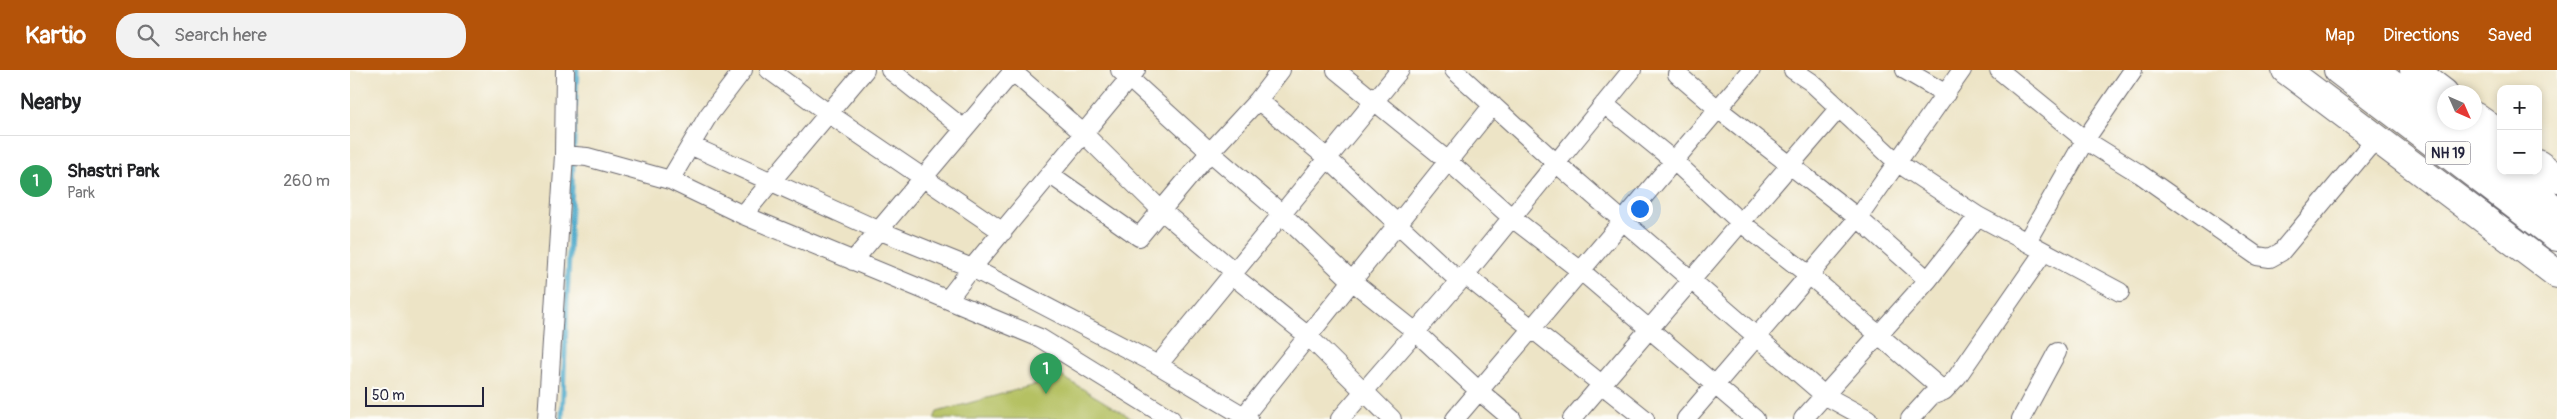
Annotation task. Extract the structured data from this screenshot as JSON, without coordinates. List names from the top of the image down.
{
  "streets": {
    "highway": ["NH 19"]
  },
  "scale_bar": "50 m",
  "north": "bottom right",
  "page": {
    "header": "Kartio",
    "search": "Search here",
    "nav": ["Map", "Directions", "Saved"],
    "heading": "Nearby",
    "map_buttons": ["+", "−"],
    "list": [
      {
        "mark": "1",
        "name": "Shastri Park",
        "note": "Park",
        "value": "260 m"
      }
    ],
    "pins": "1",
    "scale": "50 m"
  }
}
